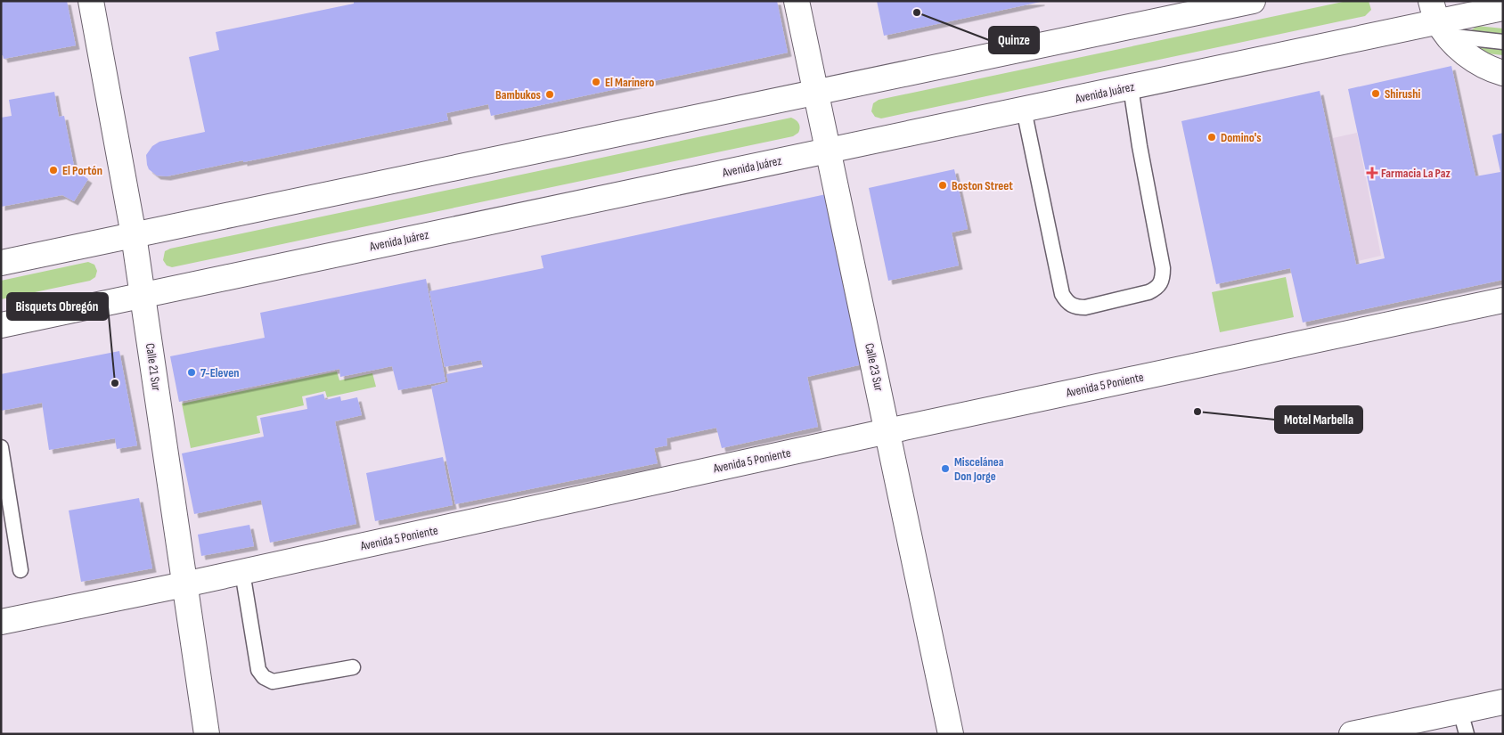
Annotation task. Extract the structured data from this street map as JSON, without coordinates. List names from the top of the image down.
{
  "streets": {
    "main road": [
      "Avenida Juárez",
      "Calle 21 Sur",
      "Calle 23 Sur",
      "Avenida 5 Poniente"
    ]
  },
  "crossings": [
    ["Avenida Juárez", "Calle 21 Sur"],
    ["Avenida Juárez", "Calle 23 Sur"],
    ["Calle 21 Sur", "Avenida 5 Poniente"],
    ["Calle 23 Sur", "Avenida 5 Poniente"]
  ],
  "places": {
    "other": [
      "Quinze",
      "El Marinero",
      "Shirushi",
      "Bambukos",
      "Domino's",
      "El Portón",
      "Boston Street",
      "7-Eleven",
      "Bisquets Obregón",
      "Motel Marbella",
      "Miscelánea Don Jorge"
    ],
    "health": ["Farmacia La Paz"]
  }
}
